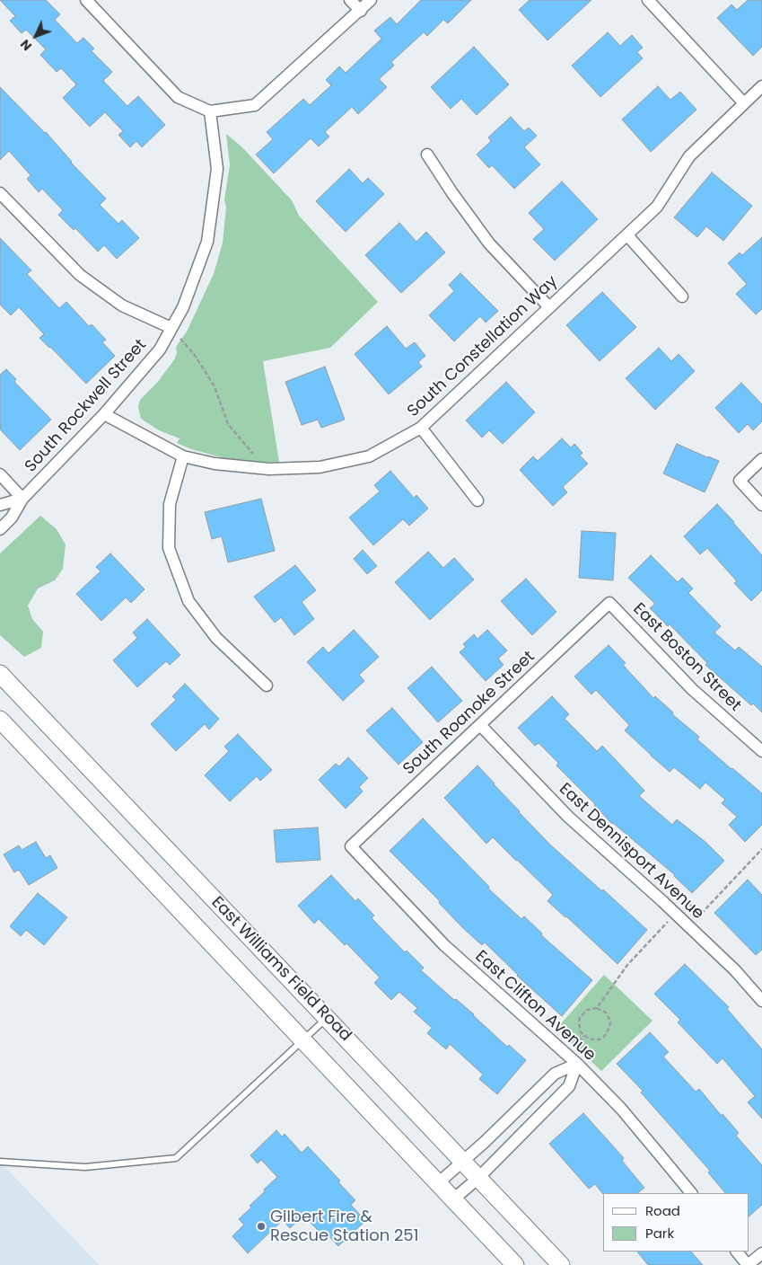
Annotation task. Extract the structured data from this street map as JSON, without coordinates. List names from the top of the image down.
{
  "streets": {
    "main road": ["East Williams Field Road"],
    "street": [
      "South Constellation Way",
      "South Rockwell Street",
      "East Boston Street",
      "South Roanoke Street",
      "East Dennisport Avenue",
      "East Clifton Avenue"
    ]
  },
  "crossings": [
    ["South Constellation Way", "South Rockwell Street"],
    ["East Boston Street", "South Roanoke Street"],
    ["South Roanoke Street", "East Dennisport Avenue"],
    ["South Roanoke Street", "East Clifton Avenue"]
  ],
  "places": ["Gilbert Fire & Rescue Station 251"],
  "legend": ["Road", "Park"],
  "north": "bottom left"
}
